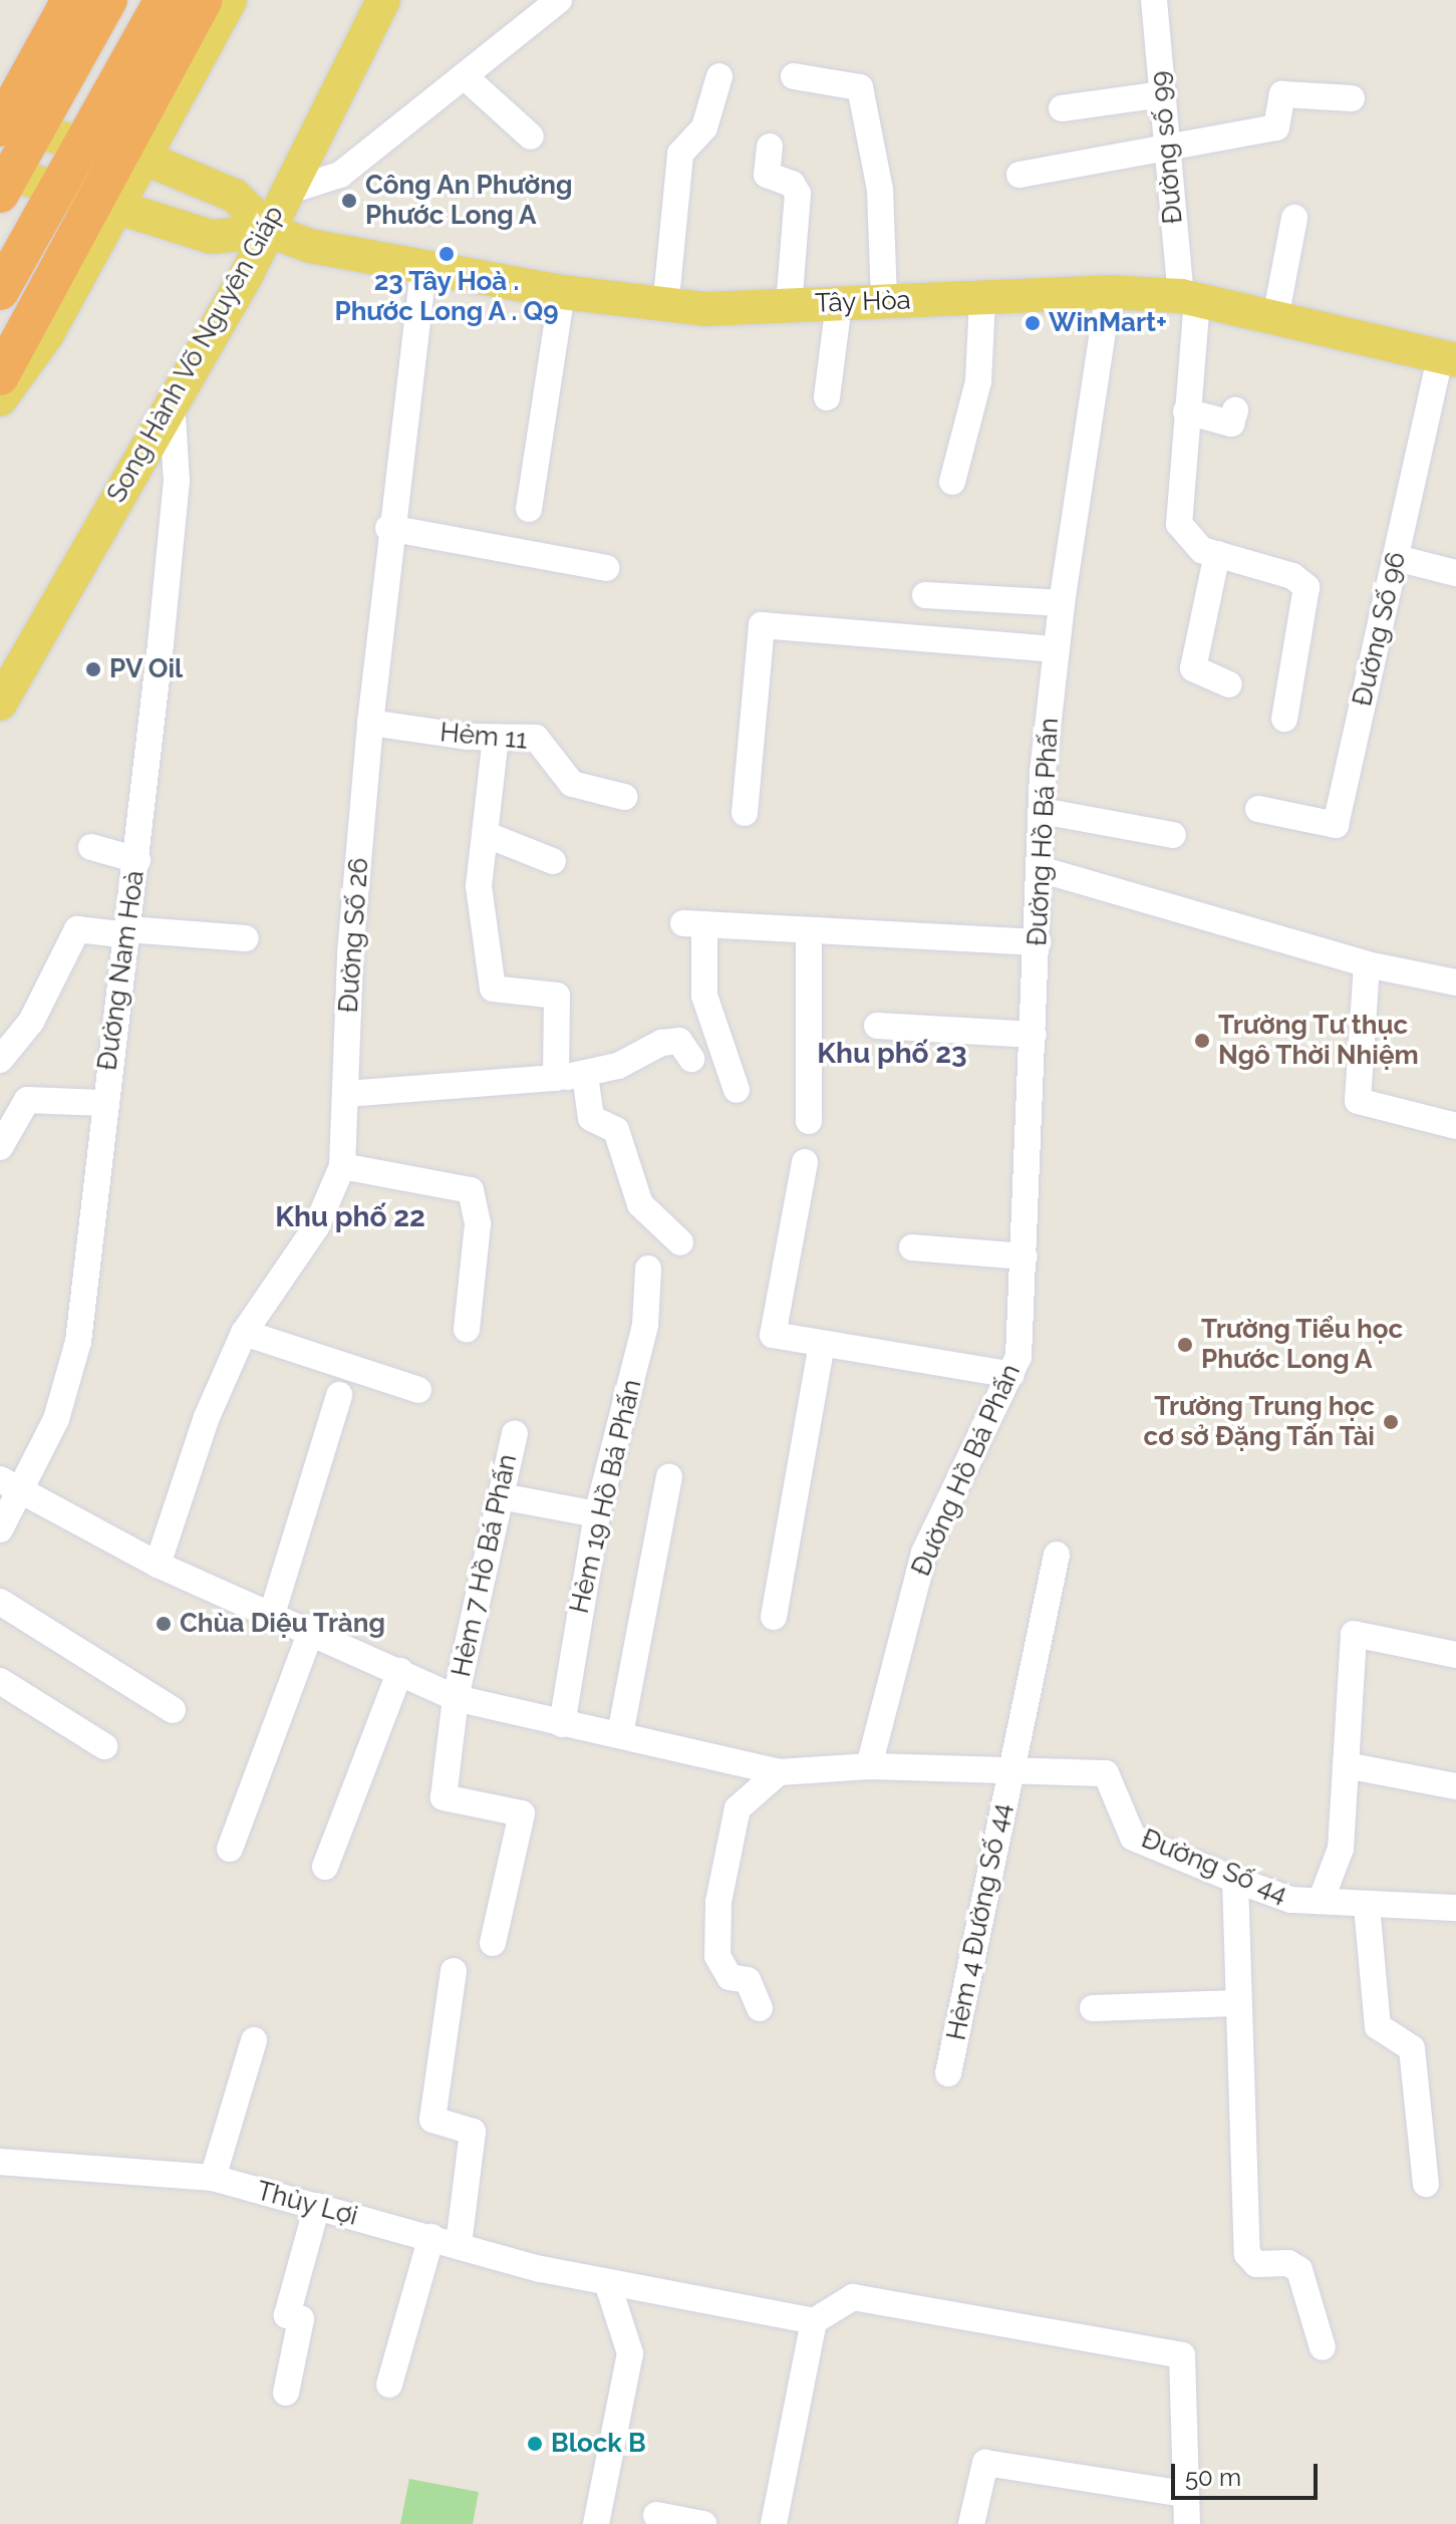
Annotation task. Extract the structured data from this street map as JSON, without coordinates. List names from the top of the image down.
{
  "streets": {
    "main road": ["Tây Hòa", "Song Hành Võ Nguyên Giáp"],
    "street": [
      "Đường số 99",
      "Đường Số 96",
      "Hẻm 11",
      "Đường Hồ Bá Phấn",
      "Đường Số 26",
      "Đường Nam Hoà",
      "Hẻm 19 Hồ Bá Phấn",
      "Hẻm 7 Hồ Bá Phấn",
      "Đường Số 44",
      "Hẻm 4 Đường Số 44",
      "Thủy Lợi"
    ]
  },
  "crossings": [
    ["Đường số 99", "Tây Hòa"],
    ["Tây Hòa", "Song Hành Võ Nguyên Giáp"],
    ["Tây Hòa", "Đường Số 96"],
    ["Tây Hòa", "Đường Hồ Bá Phấn"],
    ["Tây Hòa", "Đường Số 26"],
    ["Song Hành Võ Nguyên Giáp", "Đường Nam Hoà"],
    ["Hẻm 11", "Đường Số 26"],
    ["Đường Hồ Bá Phấn", "Đường Số 44"],
    ["Đường Số 44", "Hẻm 4 Đường Số 44"]
  ],
  "districts": ["Khu phố 23", "Khu phố 22"],
  "places": [
    "Công An Phường Phước Long A",
    "23 Tây Hoà . Phước Long A . Q9",
    "WinMart+",
    "PV Oil",
    "Trường Tư thục Ngô Thời Nhiệm",
    "Trường Tiểu học Phước Long A",
    "Trường Trung học cơ sở Đặng Tấn Tài",
    "Chùa Diệu Tràng",
    "Block B"
  ],
  "scale_bar": "50 m"
}
